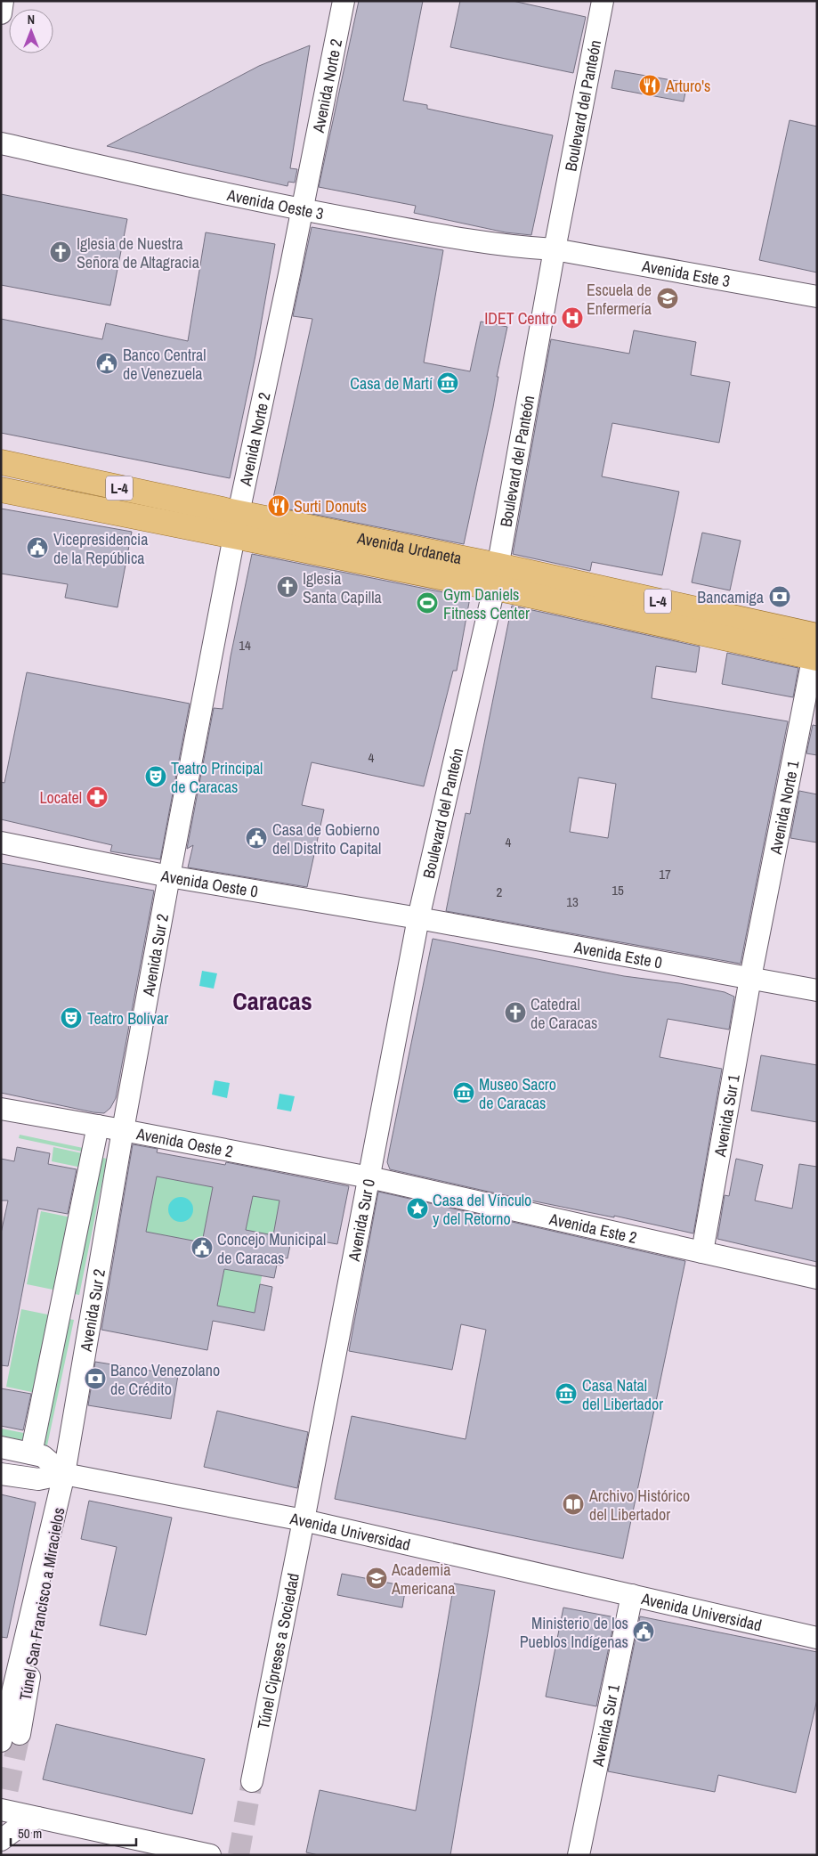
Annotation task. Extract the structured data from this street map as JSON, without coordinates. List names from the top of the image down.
{
  "streets": {
    "main road": ["L-4", "Avenida Urdaneta"],
    "street": [
      "Avenida Norte 2",
      "Boulevard del Panteón",
      "Avenida Oeste 3",
      "Avenida Este 3",
      "Avenida Norte 1",
      "Avenida Oeste 0",
      "Avenida Este 0",
      "Avenida Sur 2",
      "Avenida Sur 1",
      "Avenida Oeste 2",
      "Avenida Sur 0",
      "Avenida Este 2",
      "Avenida Universidad",
      "Túnel San Francisco a Miracielos",
      "Túnel Cipreses a Sociedad"
    ]
  },
  "crossings": [
    ["Avenida Norte 2", "Avenida Oeste 3"],
    ["Avenida Norte 2", "Avenida Urdaneta"],
    ["Avenida Norte 2", "Avenida Oeste 0"],
    ["Avenida Norte 2", "Avenida Sur 2"],
    ["Boulevard del Panteón", "Avenida Oeste 3"],
    ["Boulevard del Panteón", "Avenida Este 3"],
    ["Boulevard del Panteón", "Avenida Urdaneta"],
    ["Boulevard del Panteón", "Avenida Oeste 0"],
    ["Boulevard del Panteón", "Avenida Este 0"],
    ["Boulevard del Panteón", "Avenida Sur 0"],
    ["Avenida Oeste 3", "Avenida Este 3"],
    ["Avenida Urdaneta", "Avenida Norte 1"],
    ["Avenida Norte 1", "Avenida Este 0"],
    ["Avenida Norte 1", "Avenida Sur 1"],
    ["Avenida Oeste 0", "Avenida Este 0"],
    ["Avenida Oeste 0", "Avenida Sur 2"],
    ["Avenida Oeste 0", "Avenida Sur 0"],
    ["Avenida Este 0", "Avenida Sur 1"],
    ["Avenida Este 0", "Avenida Sur 0"],
    ["Avenida Sur 2", "Avenida Oeste 2"],
    ["Avenida Sur 2", "Avenida Universidad"],
    ["Avenida Sur 2", "Túnel San Francisco a Miracielos"],
    ["Avenida Sur 1", "Avenida Este 2"],
    ["Avenida Sur 1", "Avenida Universidad"],
    ["Avenida Oeste 2", "Avenida Sur 0"],
    ["Avenida Oeste 2", "Avenida Este 2"],
    ["Avenida Sur 0", "Avenida Este 2"],
    ["Avenida Sur 0", "Avenida Universidad"],
    ["Avenida Sur 0", "Túnel Cipreses a Sociedad"],
    ["Avenida Universidad", "Túnel San Francisco a Miracielos"],
    ["Avenida Universidad", "Túnel Cipreses a Sociedad"]
  ],
  "districts": ["Caracas"],
  "places": {
    "restaurant": ["Arturo's", "Surti Donuts"],
    "church": ["Iglesia de Nuestra Señora de Altagracia", "Iglesia Santa Capilla", "Catedral de Caracas"],
    "school or university": ["Escuela de Enfermería", "Academia Americana"],
    "hospital": ["IDET Centro"],
    "public building": [
      "Banco Central de Venezuela",
      "Vicepresidencia de la República",
      "Casa de Gobierno del Distrito Capital",
      "Concejo Municipal de Caracas",
      "Ministerio de los Pueblos Indígenas"
    ],
    "museum": ["Casa de Martí", "Museo Sacro de Caracas", "Casa Natal del Libertador"],
    "bank": ["Bancamiga", "Banco Venezolano de Crédito"],
    "sports": ["Gym Daniels Fitness Center"],
    "theatre": ["Teatro Principal de Caracas", "Teatro Bolívar"],
    "pharmacy": ["Locatel"],
    "place": ["Casa del Vínculo y del Retorno"],
    "library": ["Archivo Histórico del Libertador"]
  },
  "house_numbers": [
    "14",
    "4",
    "4",
    "17",
    "15",
    "2",
    "13"
  ],
  "scale_bar": "50 m",
  "north": "top"
}
